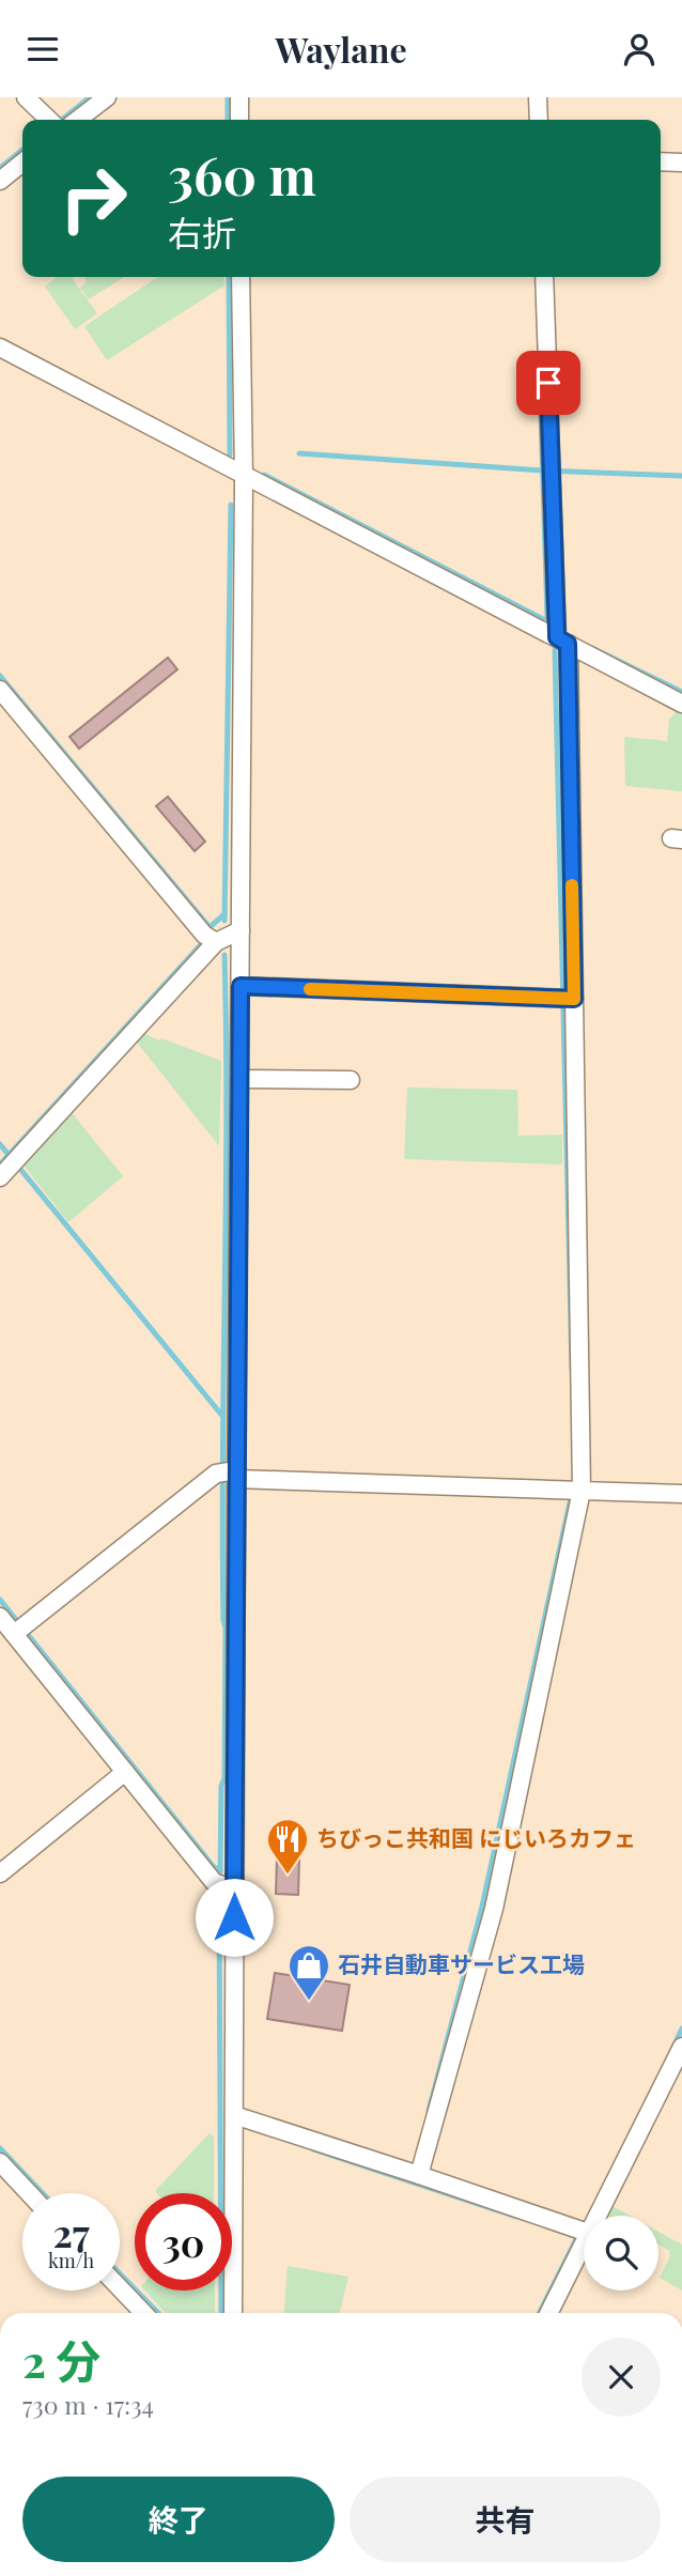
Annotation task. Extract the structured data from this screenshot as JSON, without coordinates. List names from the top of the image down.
{
  "places": {
    "restaurant": ["ちびっこ共和国 にじいろカフェ"],
    "shop": ["石井自動車サービス工場"]
  },
  "page": {
    "header": "Waylane",
    "turn": ["360 m", "右折"],
    "speed": "27 km/h",
    "limit": "30",
    "heading": ["2 分", "730 m · 17:34"],
    "buttons": ["終了", "共有"]
  }
}
